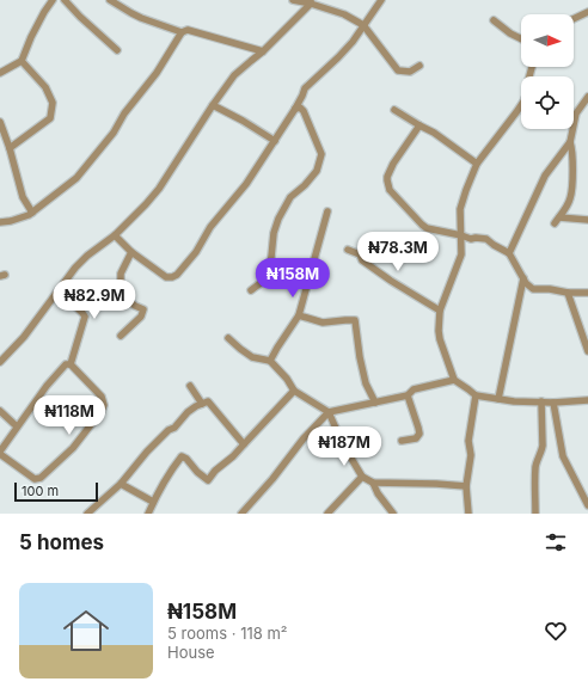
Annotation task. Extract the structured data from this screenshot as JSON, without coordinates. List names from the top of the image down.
{
  "scale_bar": "100 m",
  "north": "right",
  "page": {
    "price": [
      "₦78.3M",
      "₦158M",
      "₦82.9M",
      "₦118M",
      "₦187M"
    ],
    "scale": "100 m",
    "heading": "5 homes",
    "list": [
      {
        "name": "₦158M",
        "note": "5 rooms · 118 m² · House"
      }
    ]
  }
}
